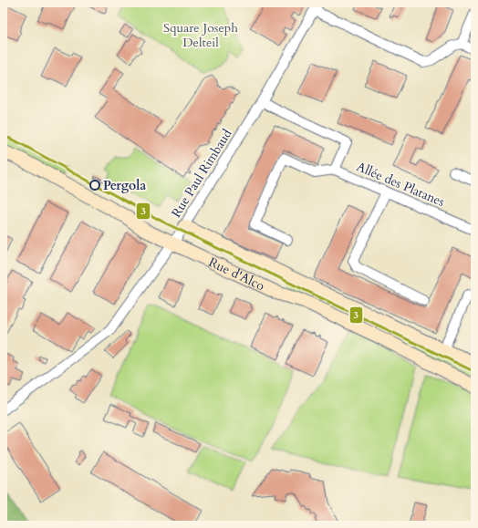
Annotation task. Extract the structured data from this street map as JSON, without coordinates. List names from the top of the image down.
{
  "streets": {
    "street": ["Rue Paul Rimbaud", "Allée des Platanes", "Rue d'Alco"]
  },
  "crossings": [
    ["Rue Paul Rimbaud", "Rue d'Alco"]
  ],
  "parks": ["Square Joseph Delteil"],
  "places": ["Pergola"],
  "lines": ["transit line 3"]
}
